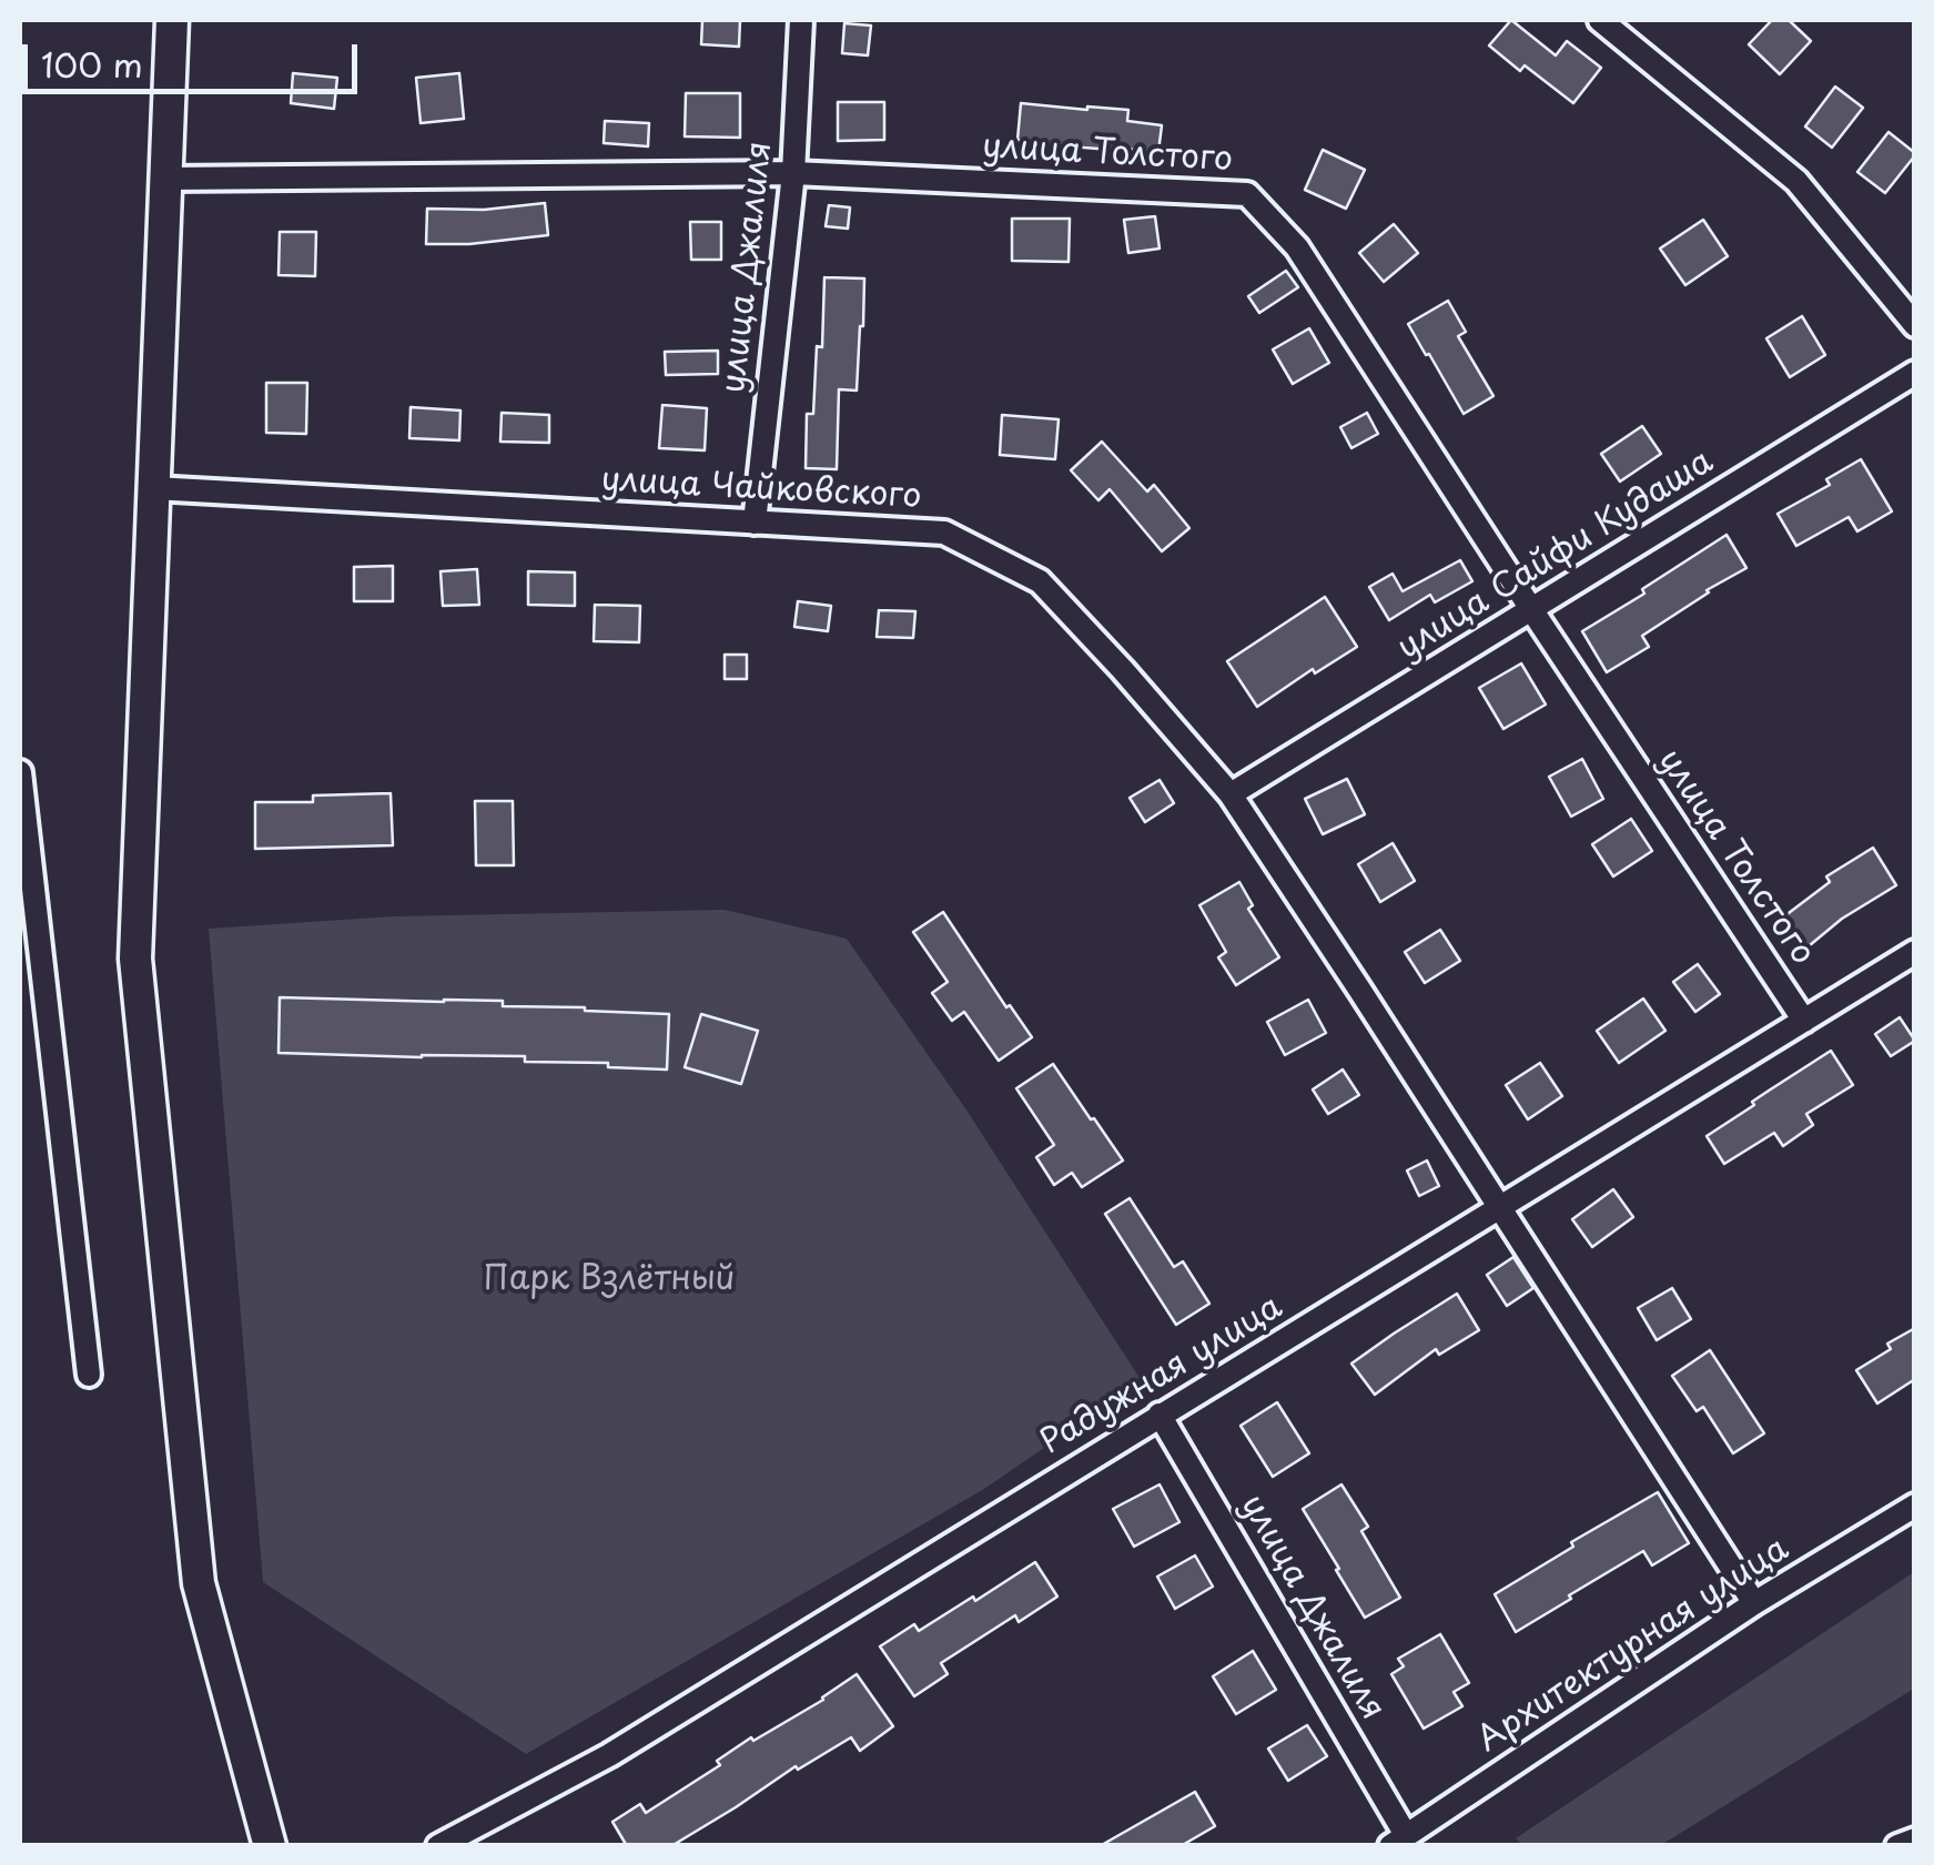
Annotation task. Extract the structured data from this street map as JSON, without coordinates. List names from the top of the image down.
{
  "streets": {
    "street": [
      "улица Толстого",
      "улица Джалиля",
      "улица Чайковского",
      "улица Сайфи Кудаша",
      "Радужная улица",
      "Архитектурная улица"
    ]
  },
  "crossings": [
    ["улица Толстого", "улица Джалиля"],
    ["улица Толстого", "улица Сайфи Кудаша"],
    ["улица Толстого", "Радужная улица"],
    ["улица Джалиля", "улица Чайковского"],
    ["улица Джалиля", "Радужная улица"],
    ["улица Джалиля", "Архитектурная улица"],
    ["улица Чайковского", "улица Сайфи Кудаша"],
    ["улица Чайковского", "Радужная улица"],
    ["улица Чайковского", "Архитектурная улица"]
  ],
  "parks": ["Парк Взлётный"],
  "scale_bar": "100 m"
}
